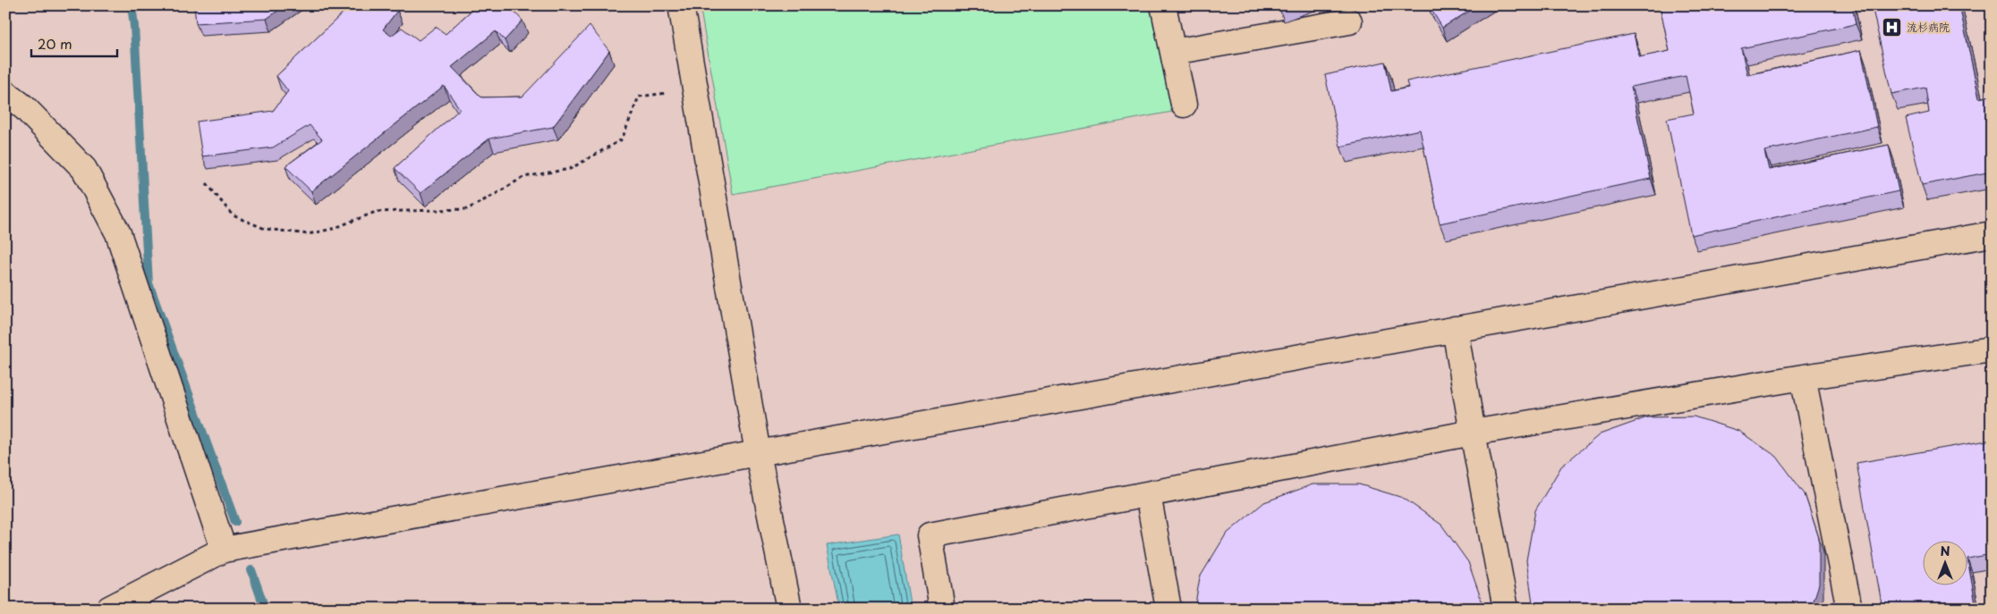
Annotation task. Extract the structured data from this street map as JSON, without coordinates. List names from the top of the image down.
{
  "places": {
    "hospital": ["流杉病院"]
  },
  "scale_bar": "20 m",
  "north": "top"
}
